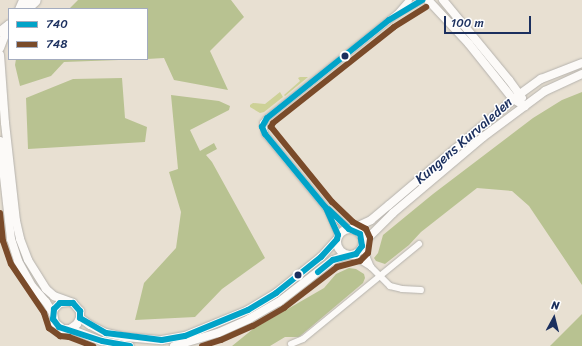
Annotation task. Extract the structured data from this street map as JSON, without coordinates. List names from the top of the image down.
{
  "streets": {
    "street": ["Kungens Kurvaleden"]
  },
  "lines": ["transit line 740", "transit line 748"],
  "legend": ["740", "748"],
  "scale_bar": "100 m",
  "north": "top"
}
